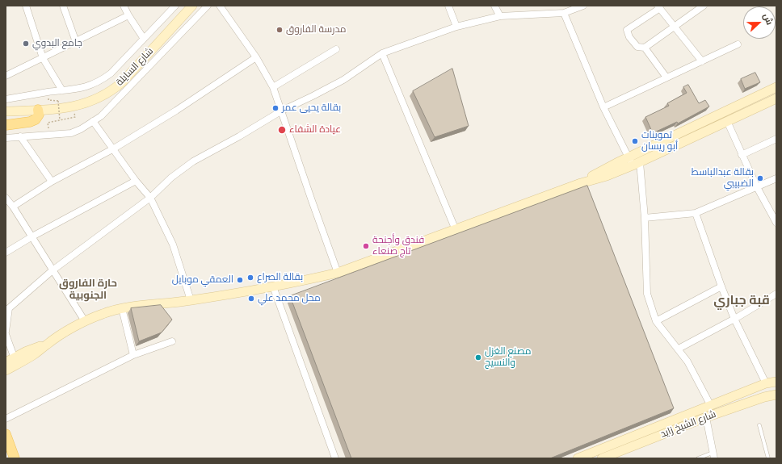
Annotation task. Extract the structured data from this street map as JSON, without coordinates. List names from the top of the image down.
{
  "streets": {
    "street": ["شارع السايلة", "شارع الشيخ زايد"]
  },
  "districts": ["حارة الفاروق الجنوبية", "قبة جباري"],
  "places": [
    "مدرسة الفاروق",
    "جامع البدوي",
    "بقالة يحيى عمر",
    "عيادة الشفاء",
    "تموينات أبو ريسان",
    "بقالة عبدالباسط الضبيبي",
    "فندق وأجنحة تاج صنعاء",
    "بقالة الصراع",
    "العمقي موبايل",
    "محل محمد علي",
    "مصنع الغزل والنسيج"
  ],
  "north": "right"
}
